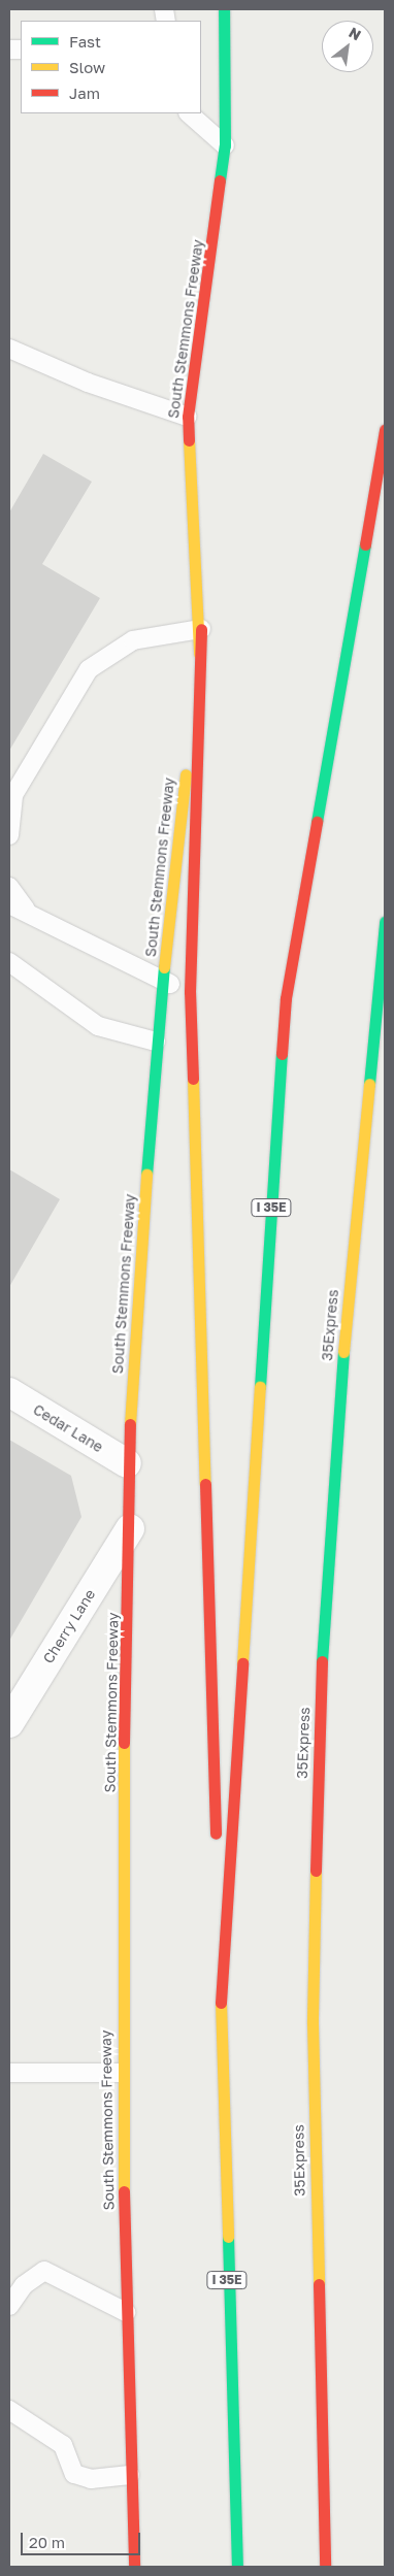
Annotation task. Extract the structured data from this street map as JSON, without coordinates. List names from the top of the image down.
{
  "streets": {
    "main road": ["South Stemmons Freeway", "I 35E", "35Express"],
    "street": ["Cedar Lane", "Cherry Lane"]
  },
  "crossings": [
    ["South Stemmons Freeway", "Cedar Lane"],
    ["South Stemmons Freeway", "Cherry Lane"]
  ],
  "legend": ["Fast", "Slow", "Jam"],
  "scale_bar": "20 m",
  "north": "top right"
}
